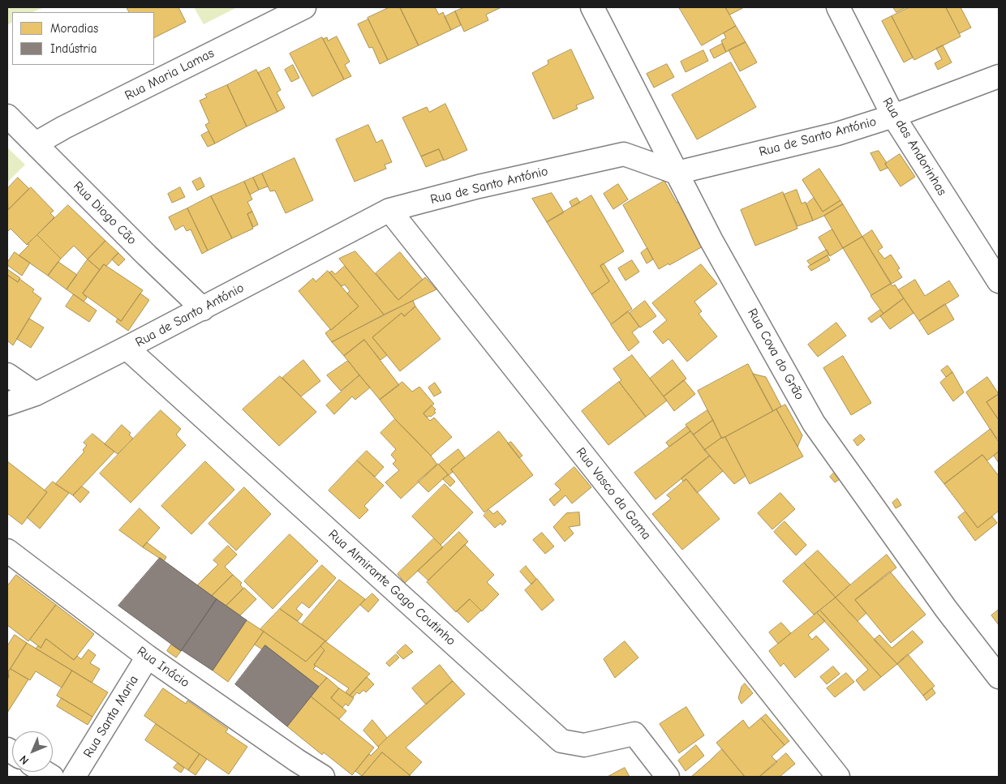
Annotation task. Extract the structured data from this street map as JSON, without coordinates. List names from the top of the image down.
{
  "streets": {
    "street": [
      "Rua Maria Lamas",
      "Rua de Santo António",
      "Rua das Andorinhas",
      "Rua Diogo Cão",
      "Rua Cova do Grão",
      "Rua Vasco da Gama",
      "Rua Almirante Gago Coutinho",
      "Rua Inácio",
      "Rua Santa Maria"
    ]
  },
  "crossings": [
    ["Rua Maria Lamas", "Rua Diogo Cão"],
    ["Rua de Santo António", "Rua das Andorinhas"],
    ["Rua de Santo António", "Rua Diogo Cão"],
    ["Rua de Santo António", "Rua Cova do Grão"],
    ["Rua de Santo António", "Rua Vasco da Gama"],
    ["Rua de Santo António", "Rua Almirante Gago Coutinho"],
    ["Rua Inácio", "Rua Santa Maria"]
  ],
  "legend": ["Moradias", "Indústria"],
  "north": "bottom left"
}
